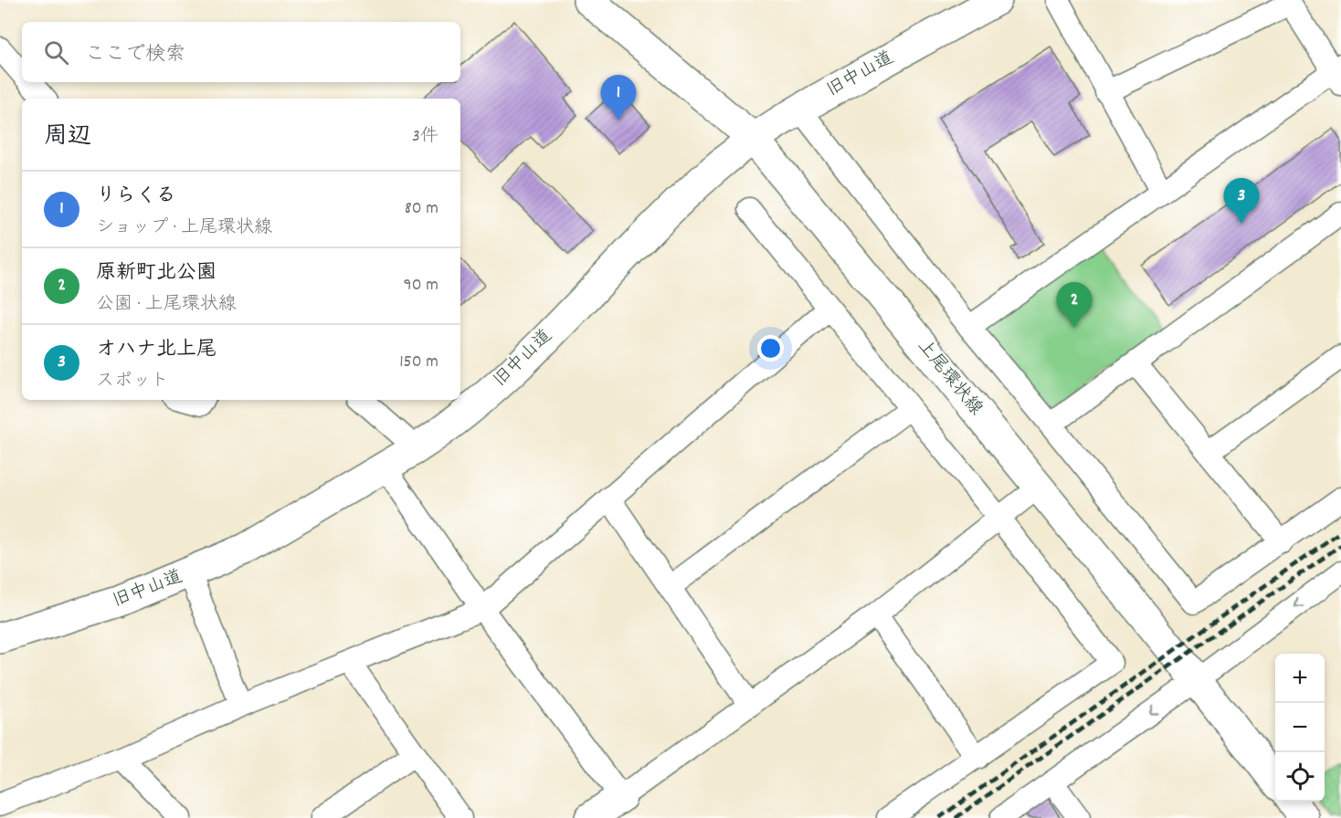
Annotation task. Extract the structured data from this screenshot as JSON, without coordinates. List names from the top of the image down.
{
  "streets": {
    "main road": ["旧中山道", "上尾環状線"]
  },
  "crossings": [
    ["旧中山道", "上尾環状線"]
  ],
  "page": {
    "search": "ここで検索",
    "pins": ["1", "3", "2"],
    "heading": ["周辺", "3件"],
    "list": [
      {
        "mark": "1",
        "name": "りらくる",
        "note": "ショップ · 上尾環状線",
        "value": "80 m"
      },
      {
        "mark": "2",
        "name": "原新町北公園",
        "note": "公園 · 上尾環状線",
        "value": "90 m"
      },
      {
        "mark": "3",
        "name": "オハナ北上尾",
        "note": "スポット",
        "value": "150 m"
      }
    ],
    "map_buttons": ["+", "−"]
  }
}
